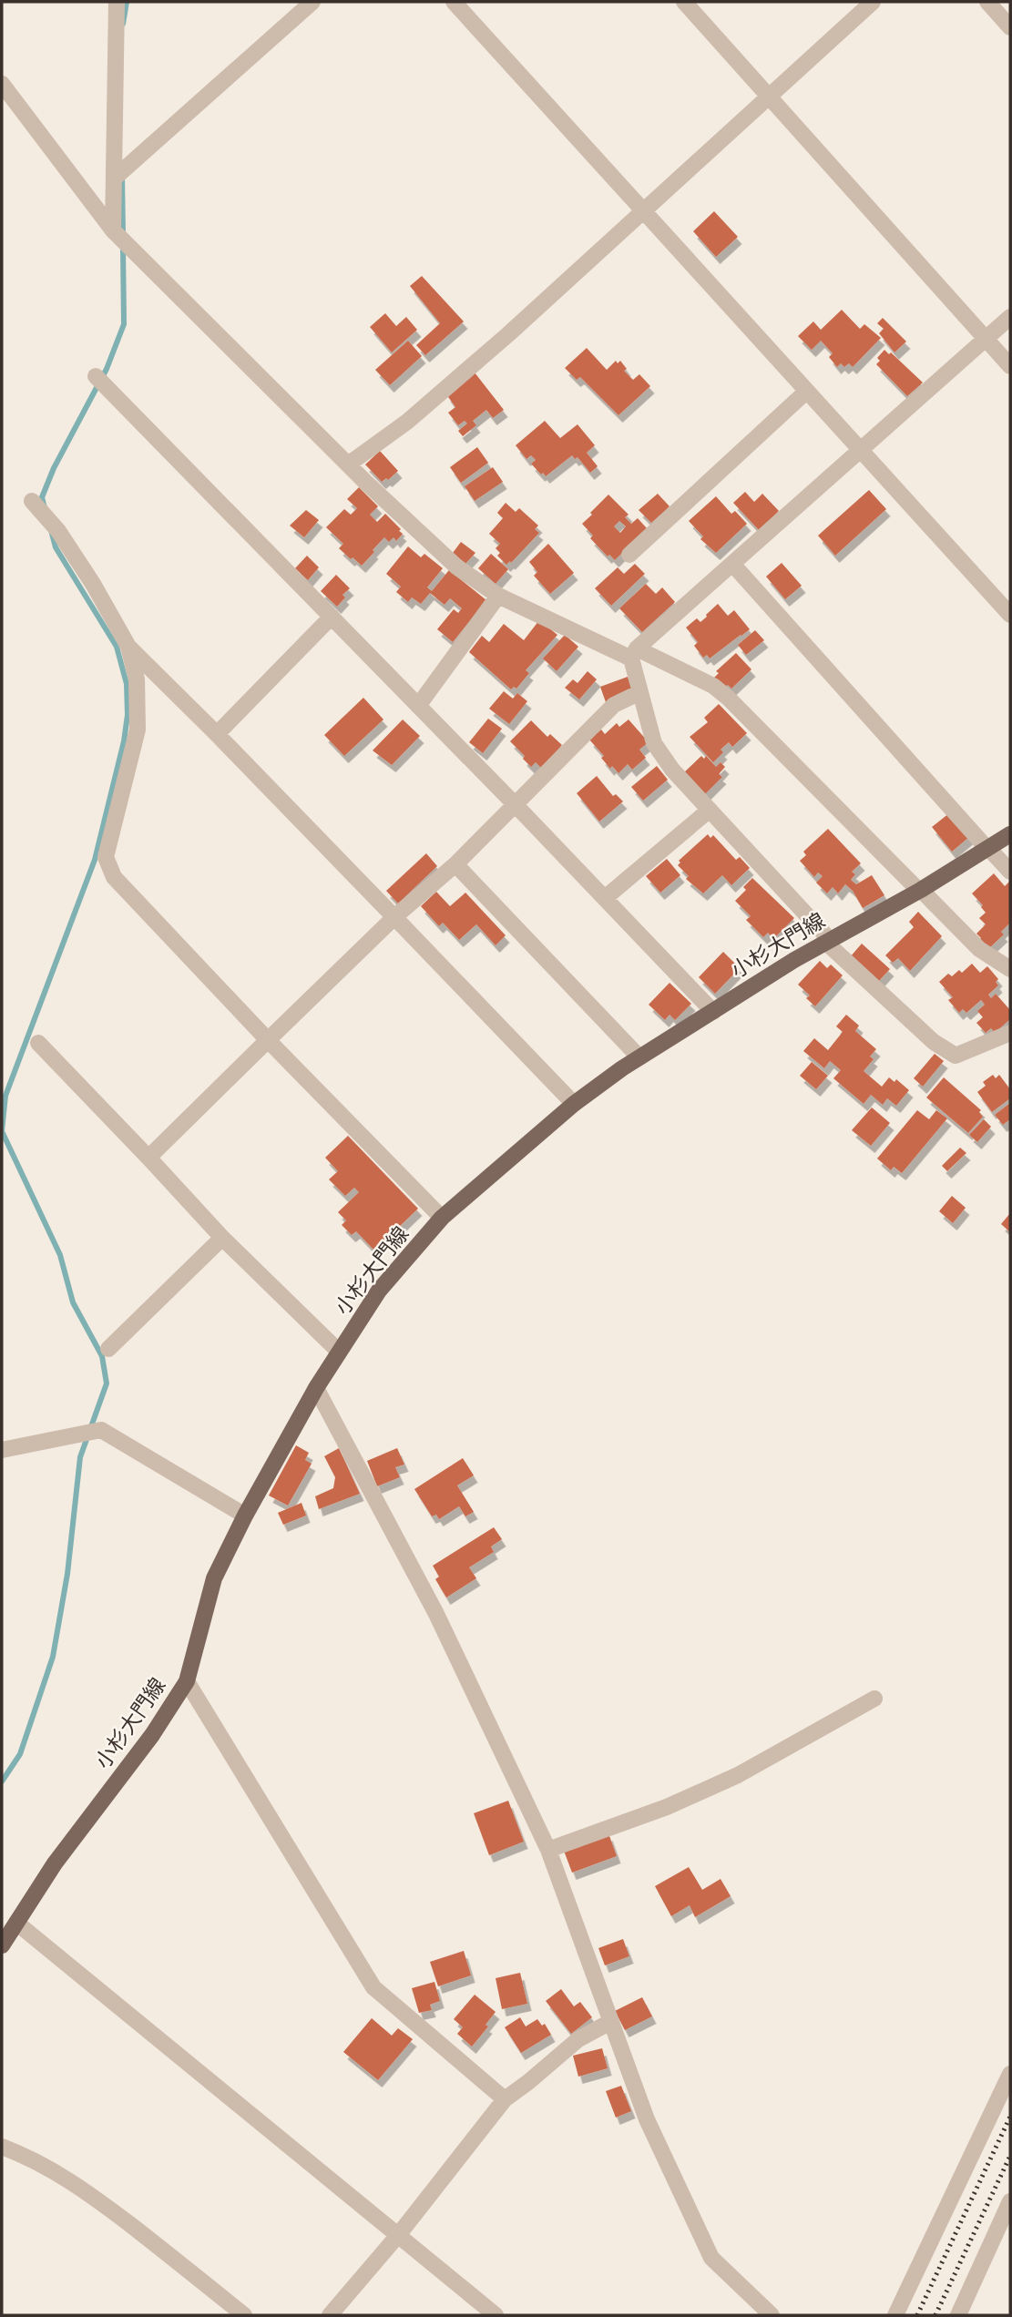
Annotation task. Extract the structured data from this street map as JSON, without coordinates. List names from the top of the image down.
{
  "streets": {
    "main road": ["小杉大門線"]
  }
}
